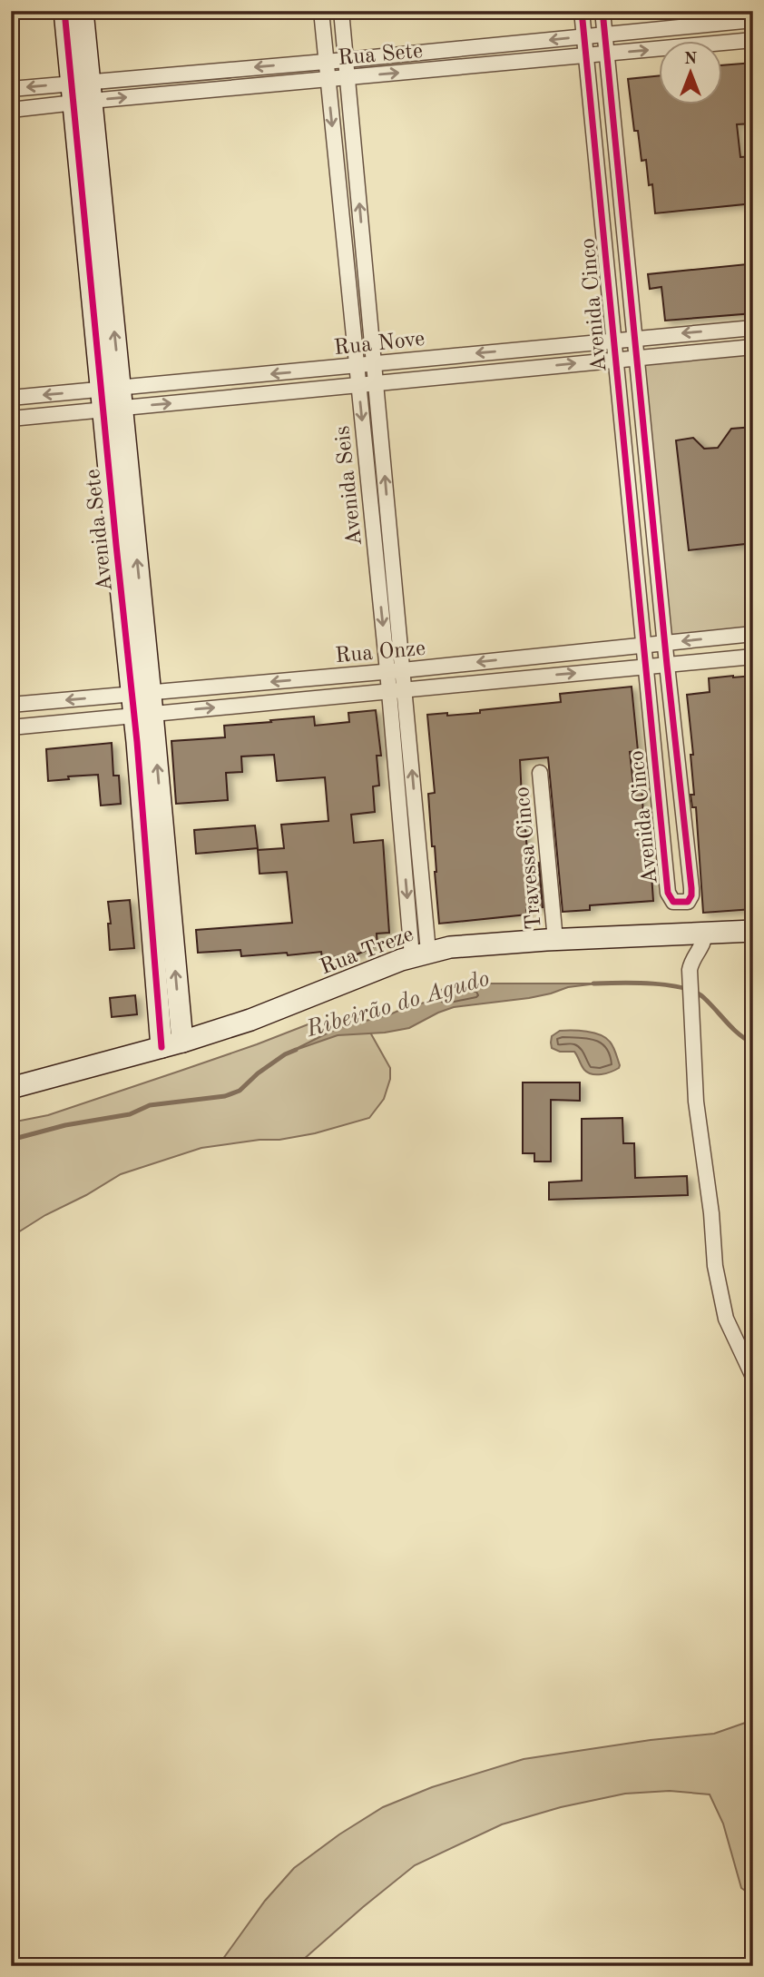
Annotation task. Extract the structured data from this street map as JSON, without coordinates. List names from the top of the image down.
{
  "streets": {
    "street": [
      "Rua Sete",
      "Avenida Cinco",
      "Rua Nove",
      "Avenida Seis",
      "Avenida Sete",
      "Rua Onze",
      "Travessa Cinco",
      "Rua Treze"
    ]
  },
  "crossings": [
    ["Rua Sete", "Avenida Cinco"],
    ["Rua Sete", "Avenida Seis"],
    ["Rua Sete", "Avenida Sete"],
    ["Avenida Cinco", "Rua Nove"],
    ["Avenida Cinco", "Rua Onze"],
    ["Rua Nove", "Avenida Seis"],
    ["Rua Nove", "Avenida Sete"],
    ["Avenida Seis", "Rua Onze"],
    ["Avenida Seis", "Rua Treze"],
    ["Avenida Sete", "Rua Onze"],
    ["Avenida Sete", "Rua Treze"],
    ["Travessa Cinco", "Rua Treze"]
  ],
  "water": ["Ribeirão do Agudo"],
  "north": "top"
}
